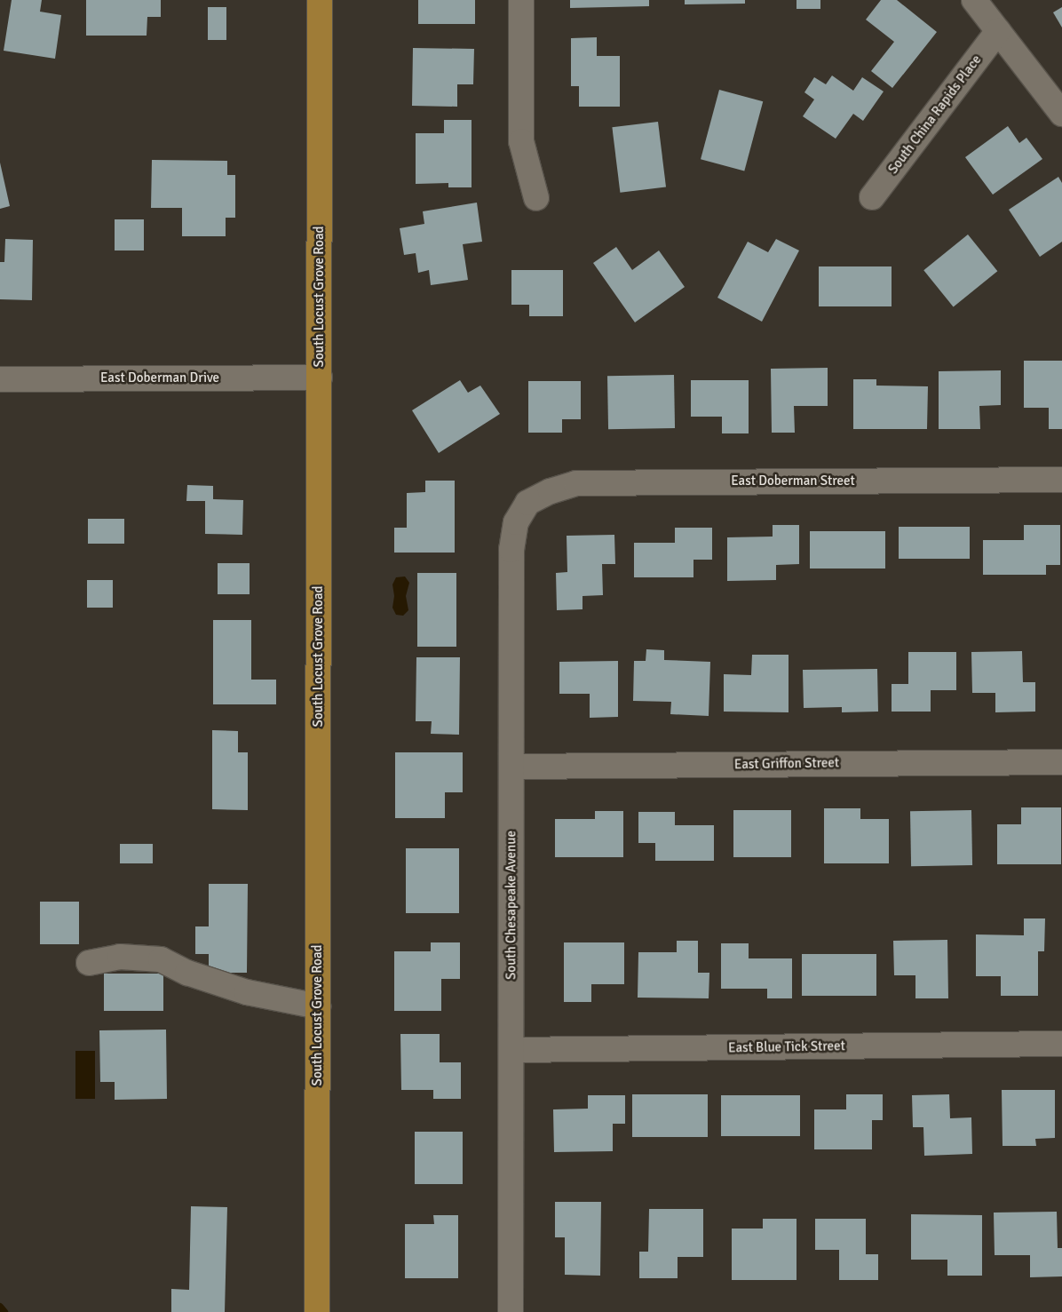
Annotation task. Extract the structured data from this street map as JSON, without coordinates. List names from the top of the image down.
{
  "streets": {
    "main road": ["South Locust Grove Road"],
    "street": [
      "South China Rapids Place",
      "East Doberman Drive",
      "East Doberman Street",
      "East Griffon Street",
      "South Chesapeake Avenue",
      "East Blue Tick Street"
    ]
  },
  "crossings": [
    ["South Locust Grove Road", "East Doberman Drive"],
    ["East Doberman Street", "South Chesapeake Avenue"],
    ["East Griffon Street", "South Chesapeake Avenue"],
    ["South Chesapeake Avenue", "East Blue Tick Street"]
  ]
}
